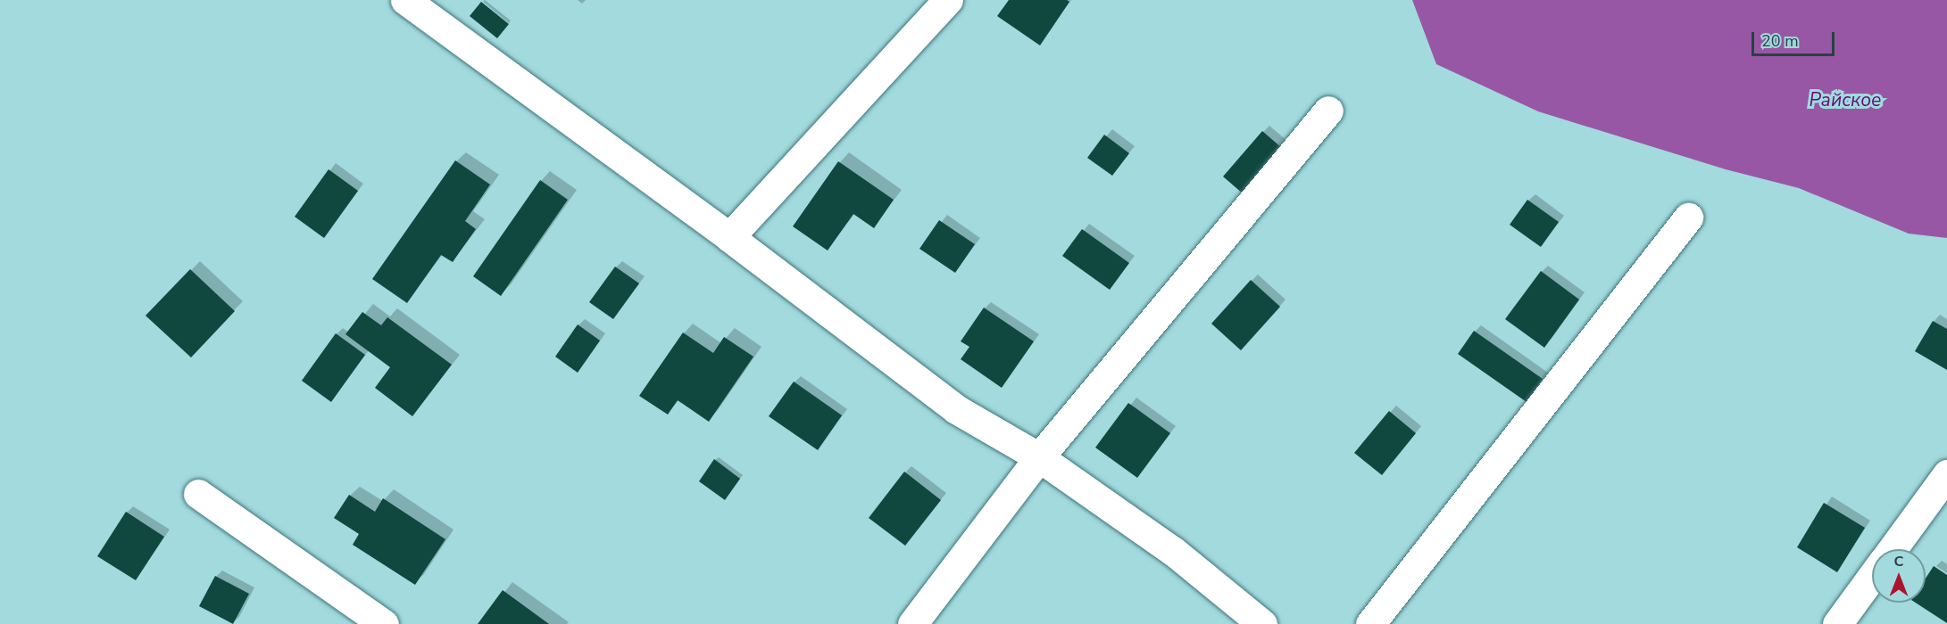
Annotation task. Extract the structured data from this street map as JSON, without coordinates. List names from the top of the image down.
{
  "water": ["Райское"],
  "scale_bar": "20 m",
  "north": "top"
}
